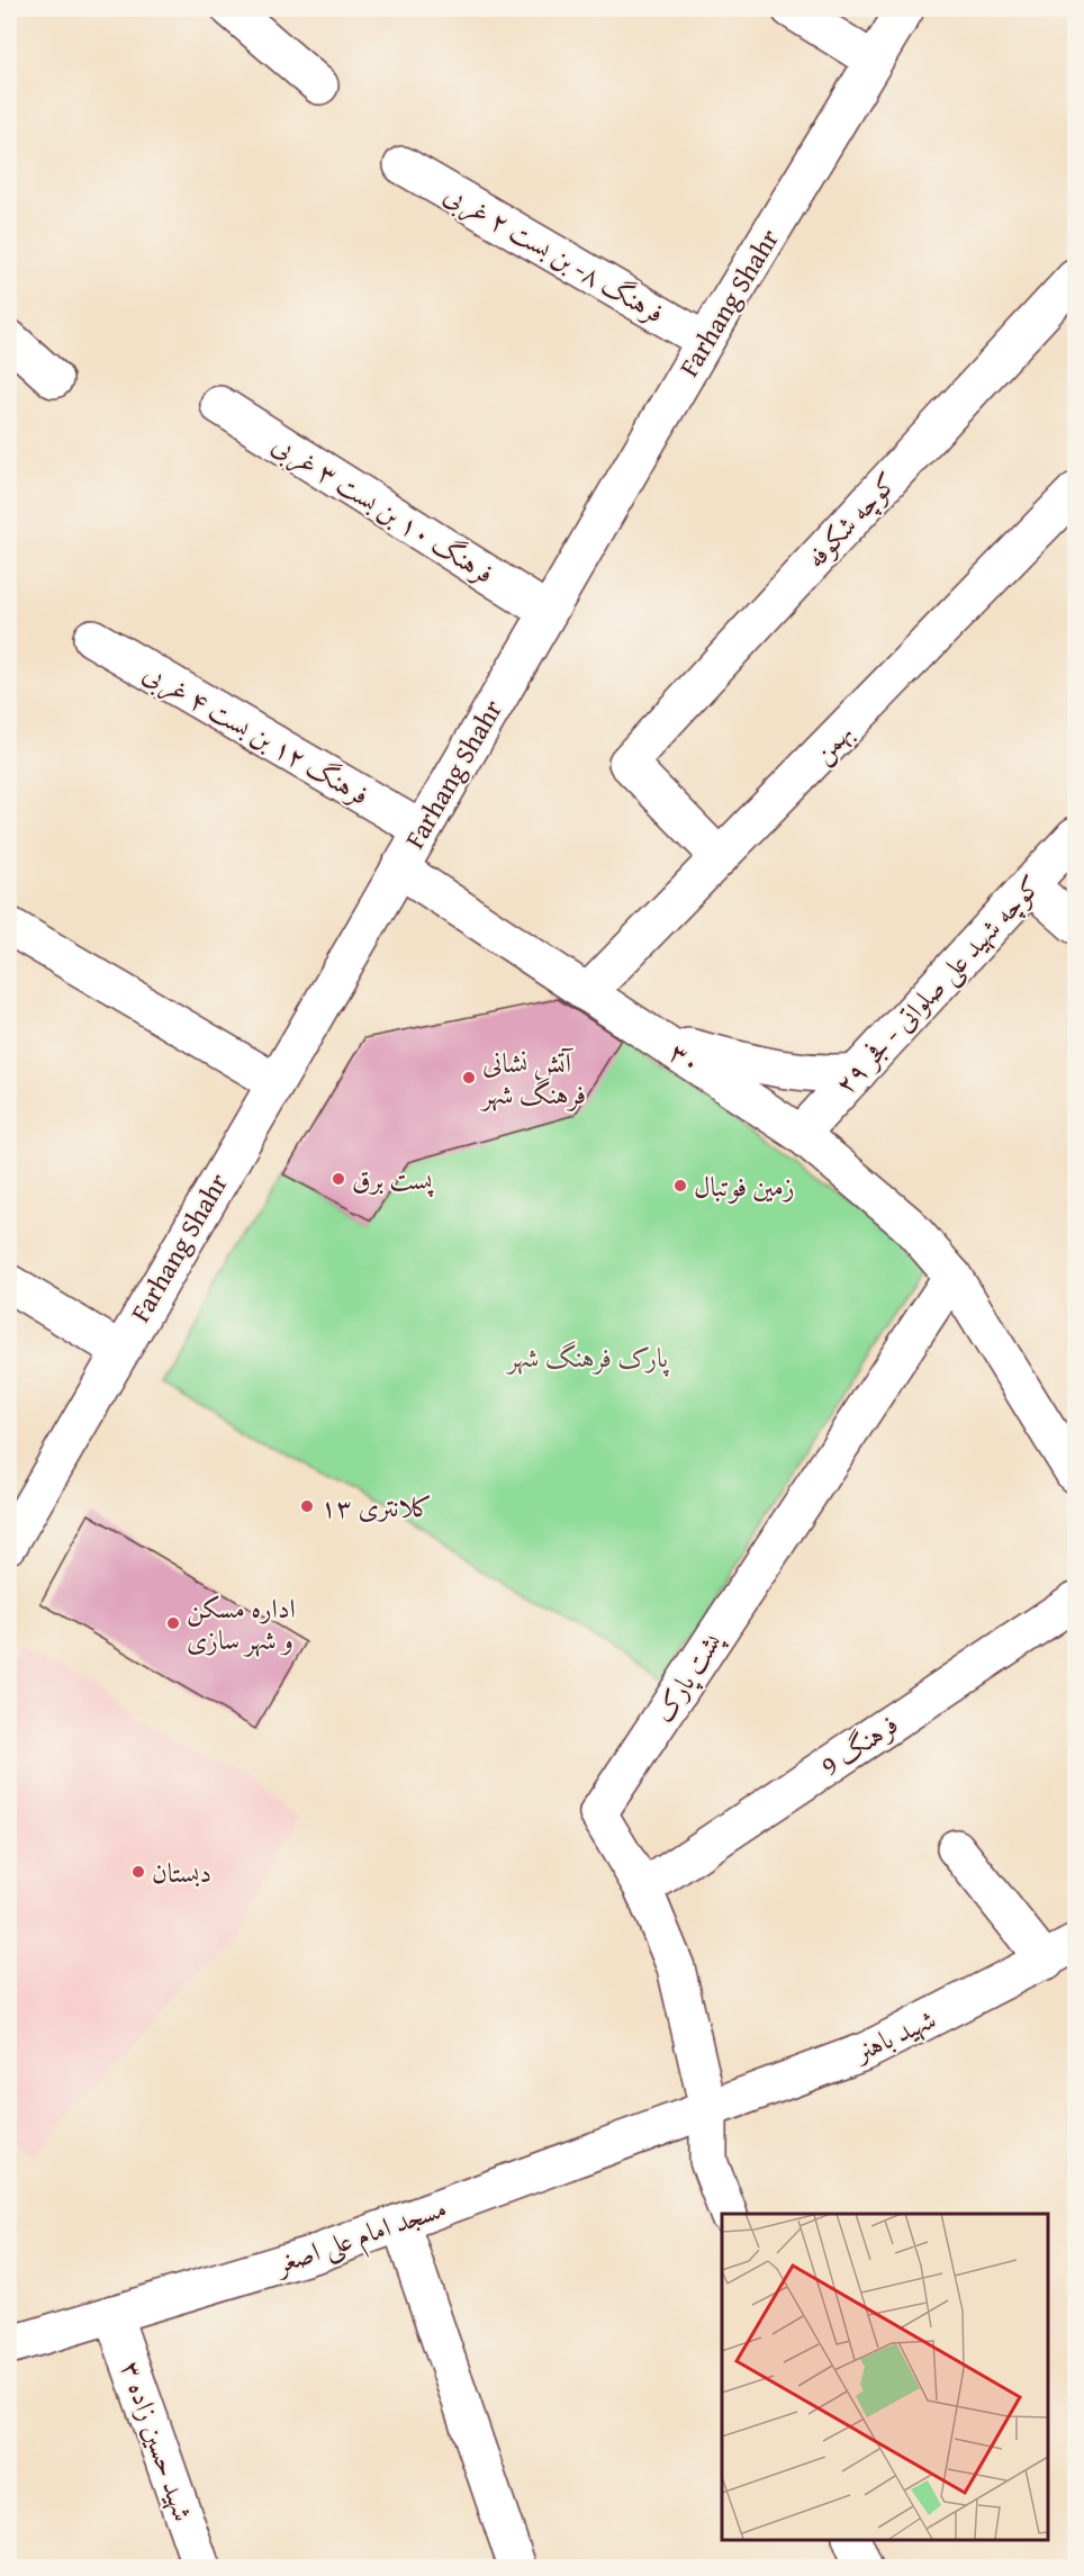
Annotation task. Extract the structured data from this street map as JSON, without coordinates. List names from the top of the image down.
{
  "streets": {
    "street": [
      "فرهنگ ۸- بن بست ۲ غربی",
      "Farhang Shahr",
      "فرهنگ ۱۰ بن بست ۳ غربی",
      "کوچه شکوفه",
      "فرهنگ ۱۲ بن بست ۴ غربی",
      "بهمن",
      "کوچه شهید علی صلواتی - فجر ۲۹",
      "۳۰",
      "پشت پارک",
      "فرهنگ 9",
      "شهید باهنر",
      "مسجد امام علی اصغر",
      "شهید حسین زاده ۳"
    ]
  },
  "crossings": [
    ["فرهنگ ۸- بن بست ۲ غربی", "Farhang Shahr"],
    ["Farhang Shahr", "فرهنگ ۱۰ بن بست ۳ غربی"],
    ["Farhang Shahr", "فرهنگ ۱۲ بن بست ۴ غربی"],
    ["Farhang Shahr", "۳۰"],
    ["کوچه شکوفه", "بهمن"],
    ["بهمن", "۳۰"],
    ["کوچه شهید علی صلواتی - فجر ۲۹", "۳۰"],
    ["۳۰", "پشت پارک"],
    ["پشت پارک", "فرهنگ 9"],
    ["پشت پارک", "شهید باهنر"],
    ["پشت پارک", "مسجد امام علی اصغر"],
    ["شهید باهنر", "مسجد امام علی اصغر"],
    ["مسجد امام علی اصغر", "شهید حسین زاده ۳"]
  ],
  "parks": ["پارک فرهنگ شهر"],
  "places": [
    "آتش نشانی فرهنگ شهر",
    "پست برق",
    "زمین فوتبال",
    "کلانتری ۱۳",
    "اداره مسکن و شهر سازی",
    "دبستان"
  ]
}
